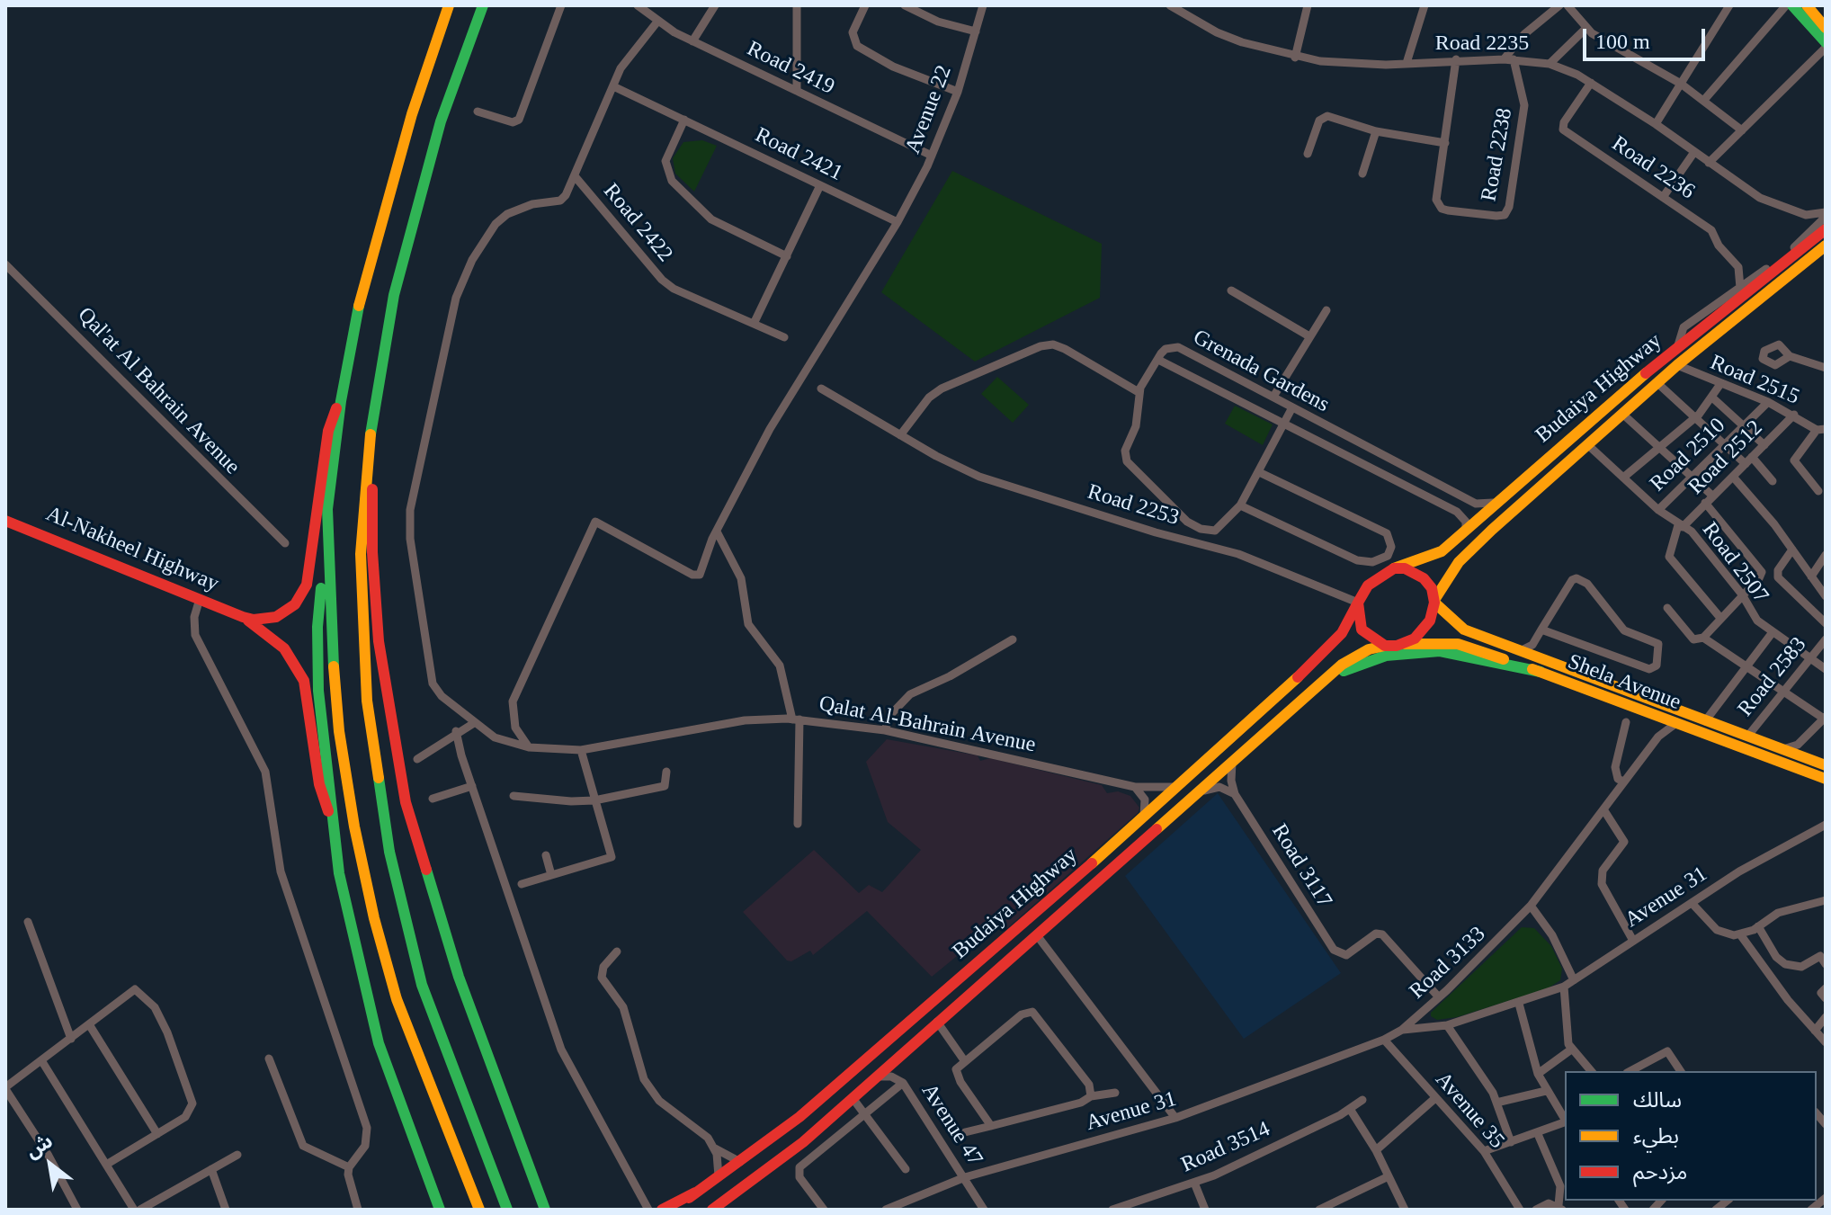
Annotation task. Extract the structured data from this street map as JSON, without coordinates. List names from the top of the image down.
{
  "streets": {
    "main road": ["Budaiya Highway", "Al-Nakheel Highway", "Shela Avenue"],
    "street": [
      "Road 2235",
      "Road 2419",
      "Avenue 22",
      "Road 2421",
      "Road 2238",
      "Road 2236",
      "Road 2422",
      "Grenada Gardens",
      "Road 2515",
      "Qal'at Al Bahrain Avenue",
      "Road 2510",
      "Road 2512",
      "Road 2253",
      "Road 2507",
      "Road 2583",
      "Qalat Al-Bahrain Avenue",
      "Road 3117",
      "Avenue 31",
      "Road 3133",
      "Avenue 35",
      "Avenue 47",
      "Road 3514"
    ]
  },
  "crossings": [
    ["Road 2235", "Road 2238"],
    ["Road 2235", "Road 2236"],
    ["Road 2419", "Avenue 22"],
    ["Road 2419", "Road 2422"],
    ["Avenue 22", "Road 2421"],
    ["Avenue 22", "Qalat Al-Bahrain Avenue"],
    ["Road 2421", "Road 2422"],
    ["Road 2236", "Budaiya Highway"],
    ["Road 2422", "Qalat Al-Bahrain Avenue"],
    ["Grenada Gardens", "Budaiya Highway"],
    ["Grenada Gardens", "Road 2253"],
    ["Road 2515", "Budaiya Highway"],
    ["Road 2515", "Road 2510"],
    ["Road 2515", "Road 2512"],
    ["Budaiya Highway", "Road 2253"],
    ["Budaiya Highway", "Road 2507"],
    ["Budaiya Highway", "Shela Avenue"],
    ["Budaiya Highway", "Qalat Al-Bahrain Avenue"],
    ["Budaiya Highway", "Avenue 47"],
    ["Road 2510", "Road 2512"],
    ["Road 2510", "Road 2507"],
    ["Road 2512", "Road 2507"],
    ["Road 2253", "Shela Avenue"],
    ["Road 2507", "Road 2583"],
    ["Road 2583", "Shela Avenue"],
    ["Shela Avenue", "Road 3133"],
    ["Road 3117", "Road 3133"],
    ["Avenue 31", "Road 3133"],
    ["Avenue 31", "Avenue 35"],
    ["Avenue 31", "Avenue 47"],
    ["Road 3133", "Avenue 35"]
  ],
  "legend": ["سالك", "بطيء", "مزدحم"],
  "scale_bar": "100 m",
  "north": "top left"
}
